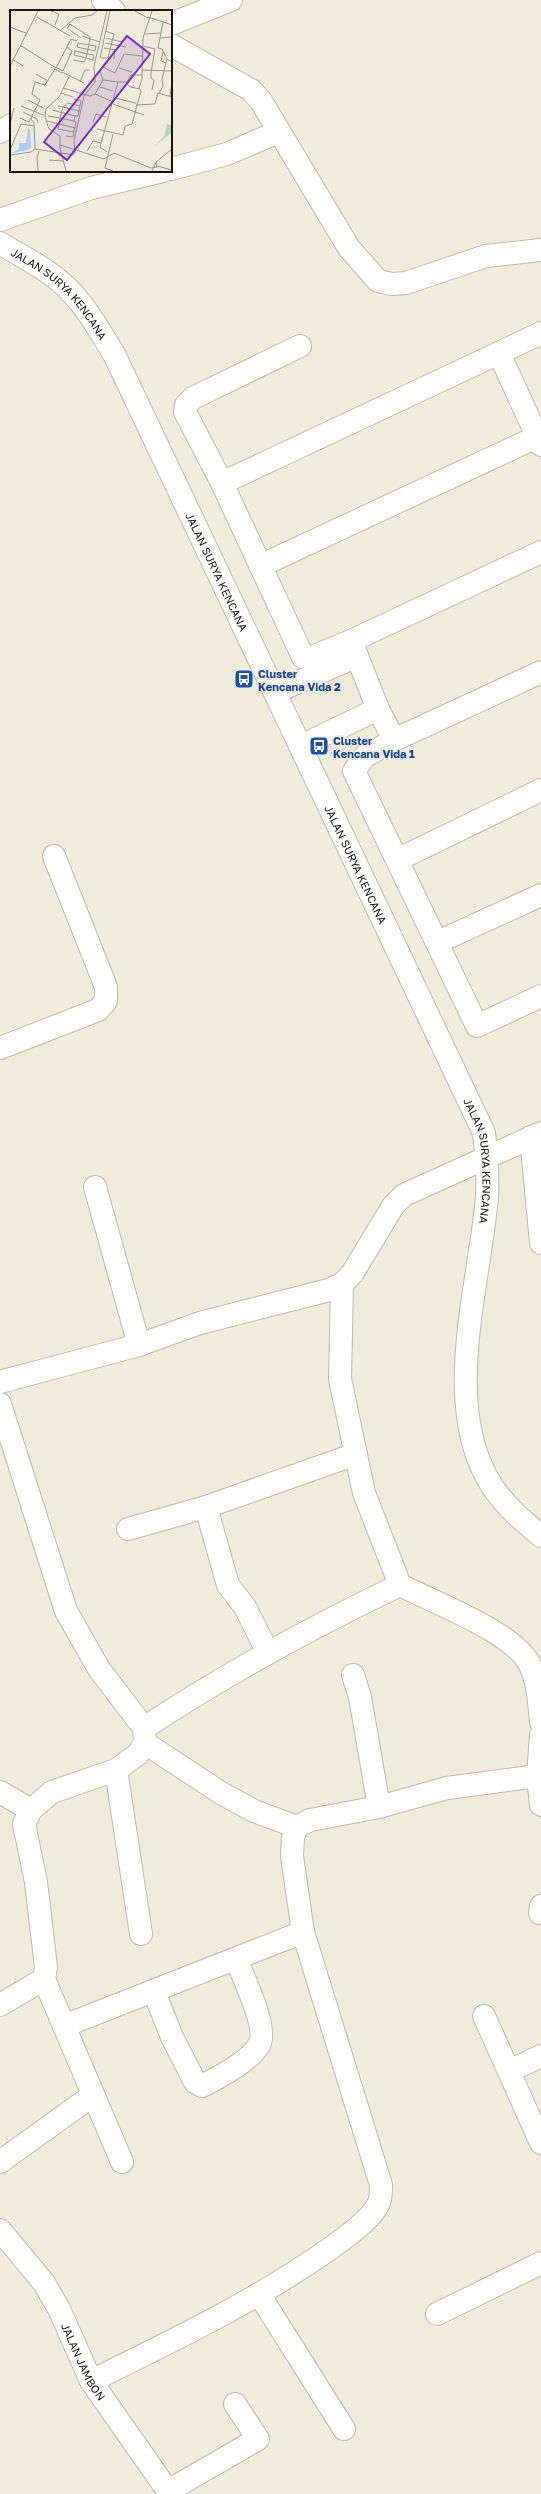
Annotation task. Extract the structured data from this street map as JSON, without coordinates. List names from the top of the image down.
{
  "streets": {
    "street": ["JALAN SURYA KENCANA", "JALAN JAMBON"]
  },
  "places": {
    "bus stop": ["Cluster Kencana Vida 2", "Cluster Kencana Vida 1"]
  }
}
